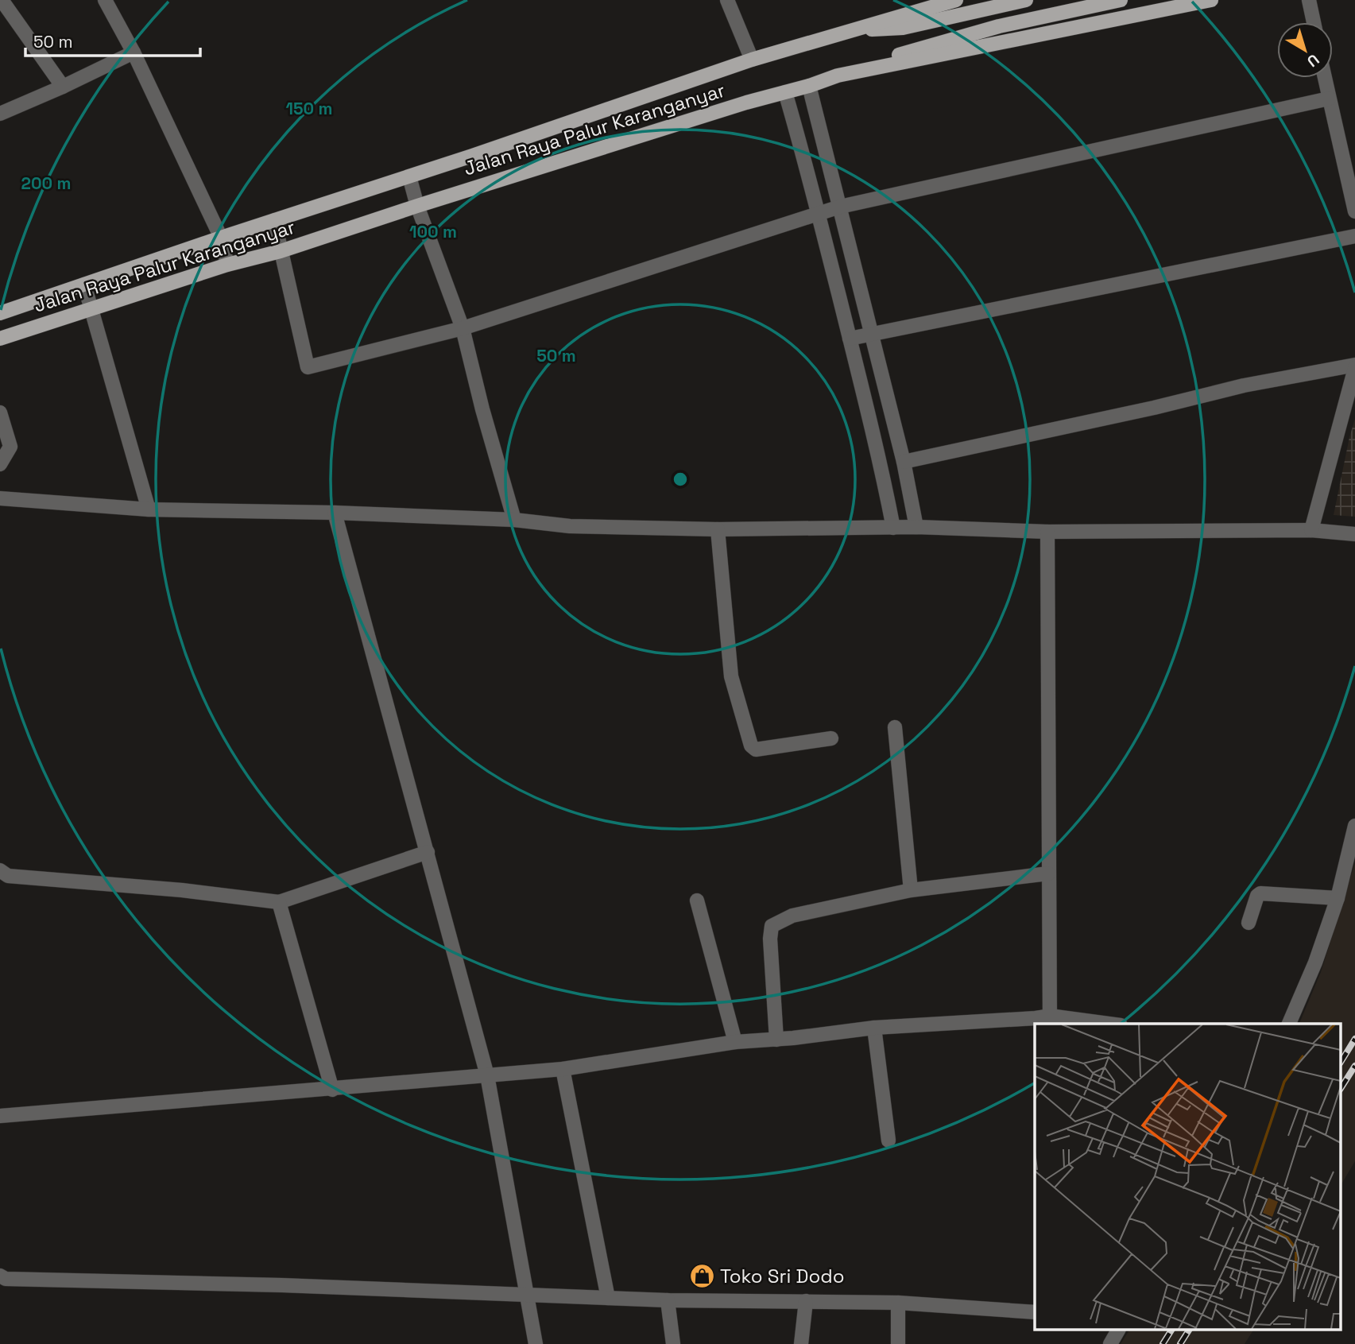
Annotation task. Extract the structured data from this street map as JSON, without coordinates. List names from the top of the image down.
{
  "streets": {
    "main road": ["Jalan Raya Palur Karanganyar"]
  },
  "places": {
    "shop": ["Toko Sri Dodo"]
  },
  "scale_bar": "50 m",
  "north": "bottom right",
  "rings": [
    "150 m",
    "200 m",
    "100 m",
    "50 m"
  ]
}
